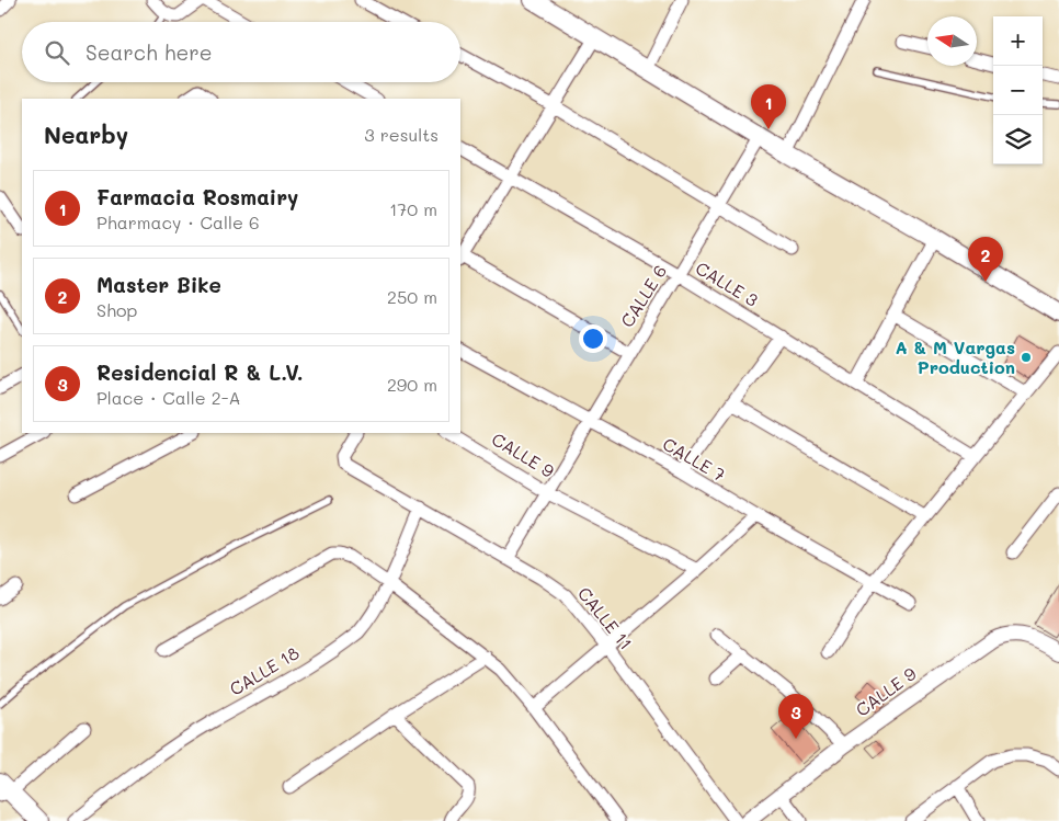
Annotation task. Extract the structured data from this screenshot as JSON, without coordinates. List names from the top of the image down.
{
  "streets": {
    "street": [
      "CALLE 3",
      "CALLE 6",
      "CALLE 9",
      "CALLE 7",
      "CALLE 11",
      "CALLE 18"
    ]
  },
  "crossings": [
    ["CALLE 3", "CALLE 6"],
    ["CALLE 6", "CALLE 9"],
    ["CALLE 6", "CALLE 7"],
    ["CALLE 6", "CALLE 11"],
    ["CALLE 11", "CALLE 18"]
  ],
  "places": ["A & M Vargas Production"],
  "north": "left",
  "page": {
    "map_buttons": ["+", "−"],
    "search": "Search here",
    "pins": ["1", "2", "3"],
    "heading": ["Nearby", "3 results"],
    "list": [
      {
        "mark": "1",
        "name": "Farmacia Rosmairy",
        "note": "Pharmacy · Calle 6",
        "value": "170 m"
      },
      {
        "mark": "2",
        "name": "Master Bike",
        "note": "Shop",
        "value": "250 m"
      },
      {
        "mark": "3",
        "name": "Residencial R & L.V.",
        "note": "Place · Calle 2-A",
        "value": "290 m"
      }
    ]
  }
}
